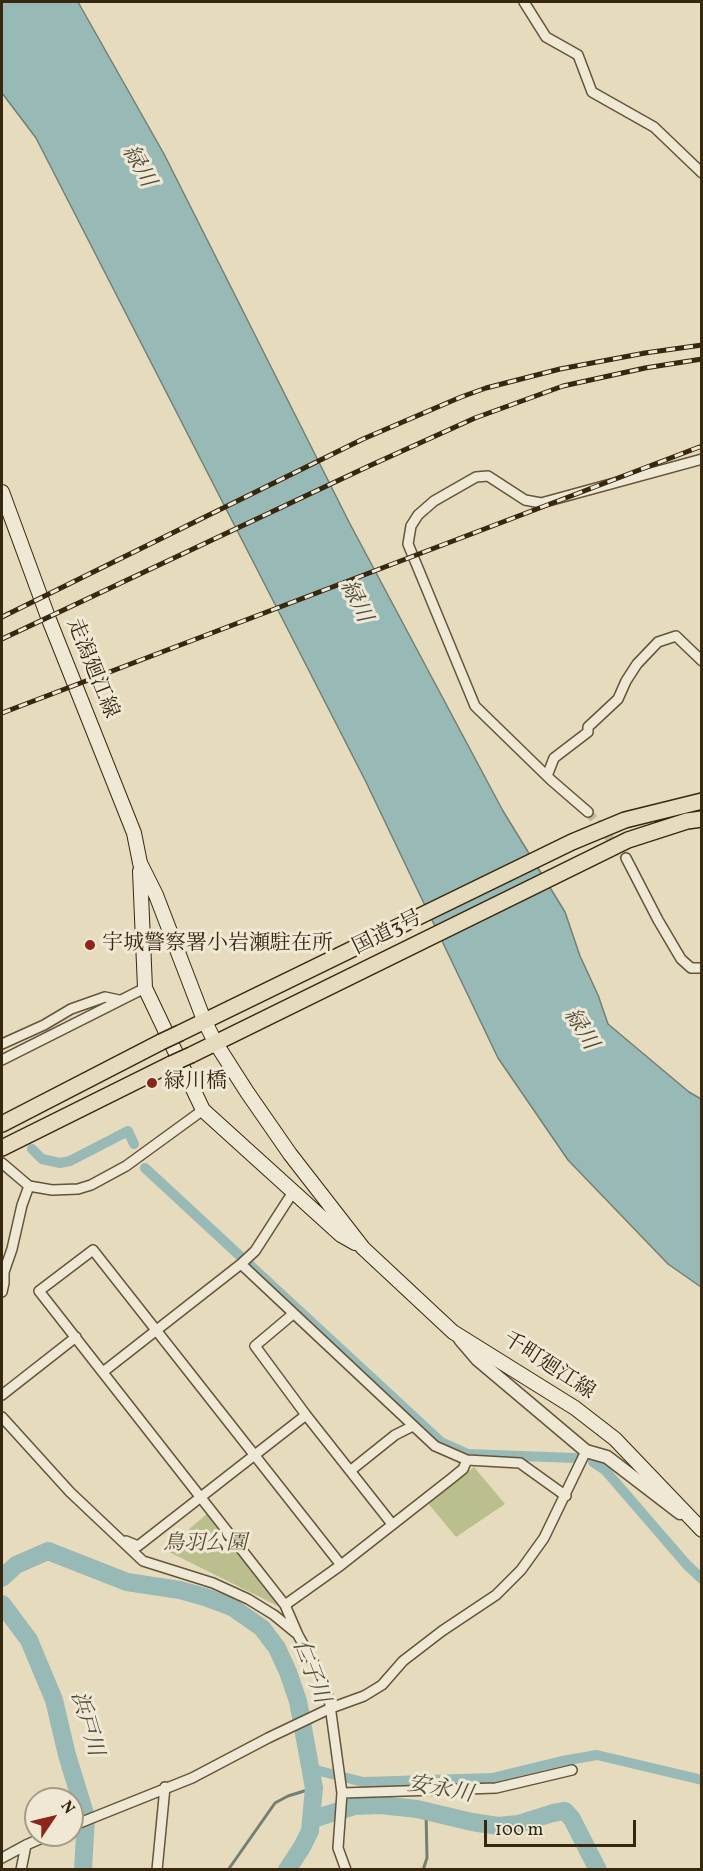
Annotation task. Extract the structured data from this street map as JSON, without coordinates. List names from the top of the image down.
{
  "streets": {
    "highway": ["国道3号"],
    "main road": ["走潟廻江線", "千町廻江線"]
  },
  "crossings": [
    ["走潟廻江線", "国道3号"],
    ["走潟廻江線", "千町廻江線"],
    ["国道3号", "千町廻江線"]
  ],
  "water": [
    "緑川",
    "仁子川",
    "浜戸川",
    "安永川"
  ],
  "parks": ["鳥羽公園"],
  "places": ["宇城警察署小岩瀬駐在所", "緑川橋"],
  "scale_bar": "100 m",
  "north": "top right"
}
